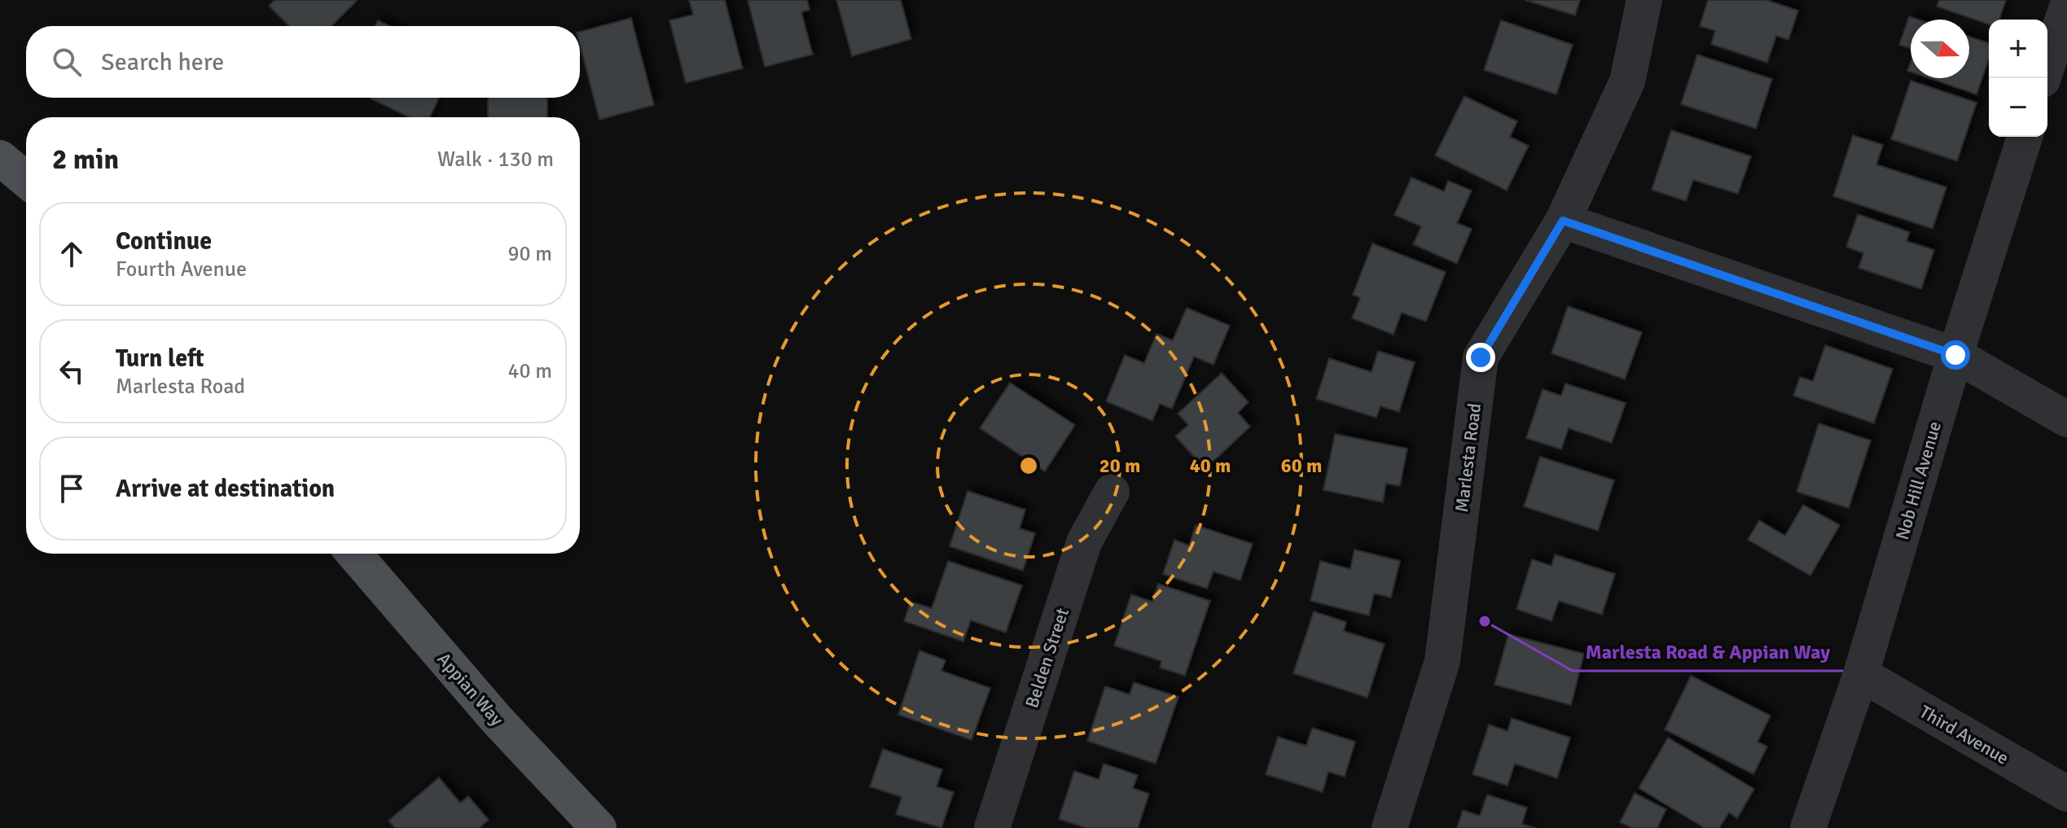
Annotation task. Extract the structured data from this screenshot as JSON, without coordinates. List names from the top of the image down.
{
  "streets": {
    "main road": ["Appian Way"],
    "street": [
      "Marlesta Road",
      "Nob Hill Avenue",
      "Belden Street",
      "Third Avenue"
    ]
  },
  "crossings": [
    ["Nob Hill Avenue", "Third Avenue"]
  ],
  "places": ["Marlesta Road & Appian Way"],
  "north": "right",
  "page": {
    "map_buttons": ["+", "−"],
    "search": "Search here",
    "heading": ["2 min", "Walk · 130 m"],
    "list": [
      ["Continue", "Fourth Avenue", "90 m"],
      ["Turn left", "Marlesta Road", "40 m"],
      "Arrive at destination"
    ]
  },
  "rings": ["20 m", "40 m", "60 m"]
}
